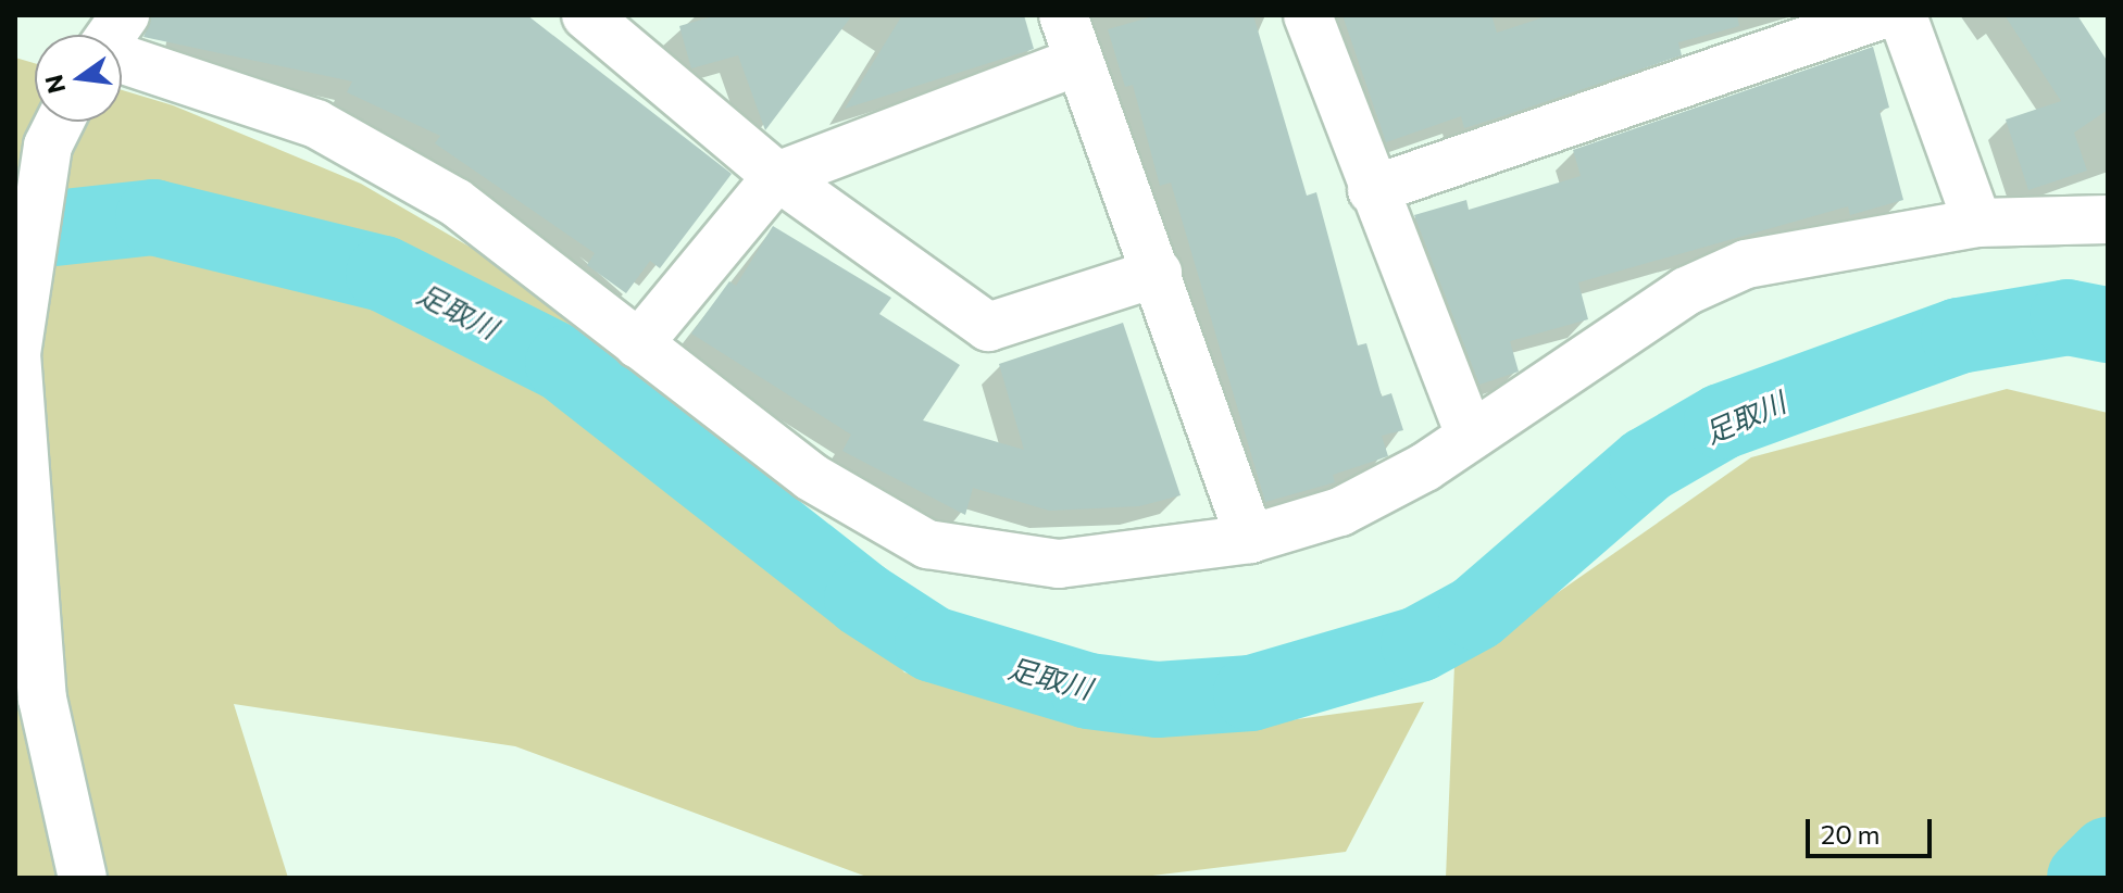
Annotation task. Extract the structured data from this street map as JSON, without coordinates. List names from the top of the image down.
{
  "water": ["足取川"],
  "scale_bar": "20 m",
  "north": "left"
}
